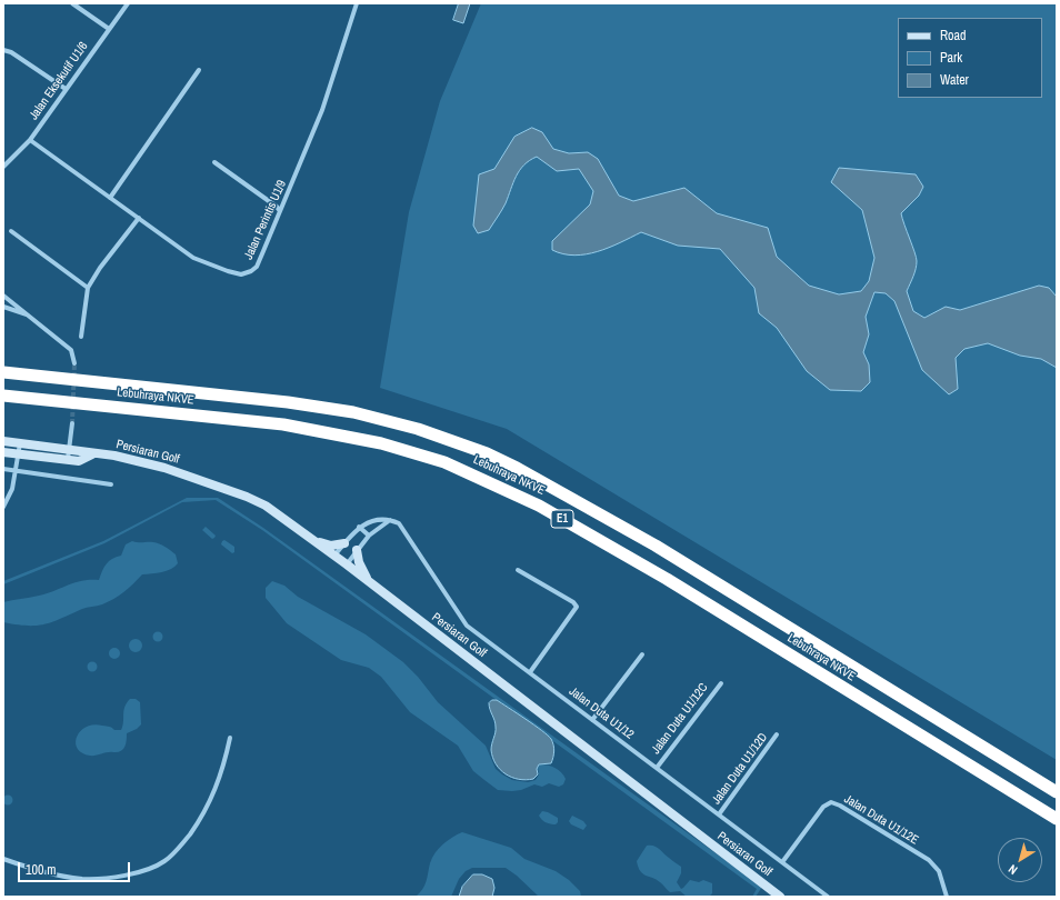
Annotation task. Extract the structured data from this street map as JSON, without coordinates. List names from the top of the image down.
{
  "streets": {
    "highway": ["Lebuhraya NKVE", "E1"],
    "street": [
      "Jalan Eksekutif U1/6",
      "Jalan Perintis U1/9",
      "Persiaran Golf",
      "Jalan Duta U1/12",
      "Jalan Duta U1/12C",
      "Jalan Duta U1/12D",
      "Jalan Duta U1/12E"
    ]
  },
  "crossings": [
    ["Jalan Eksekutif U1/6", "Jalan Perintis U1/9"],
    ["Jalan Duta U1/12", "Jalan Duta U1/12C"],
    ["Jalan Duta U1/12", "Jalan Duta U1/12D"],
    ["Jalan Duta U1/12", "Jalan Duta U1/12E"]
  ],
  "legend": ["Road", "Park", "Water"],
  "scale_bar": "100 m",
  "north": "bottom left"
}
